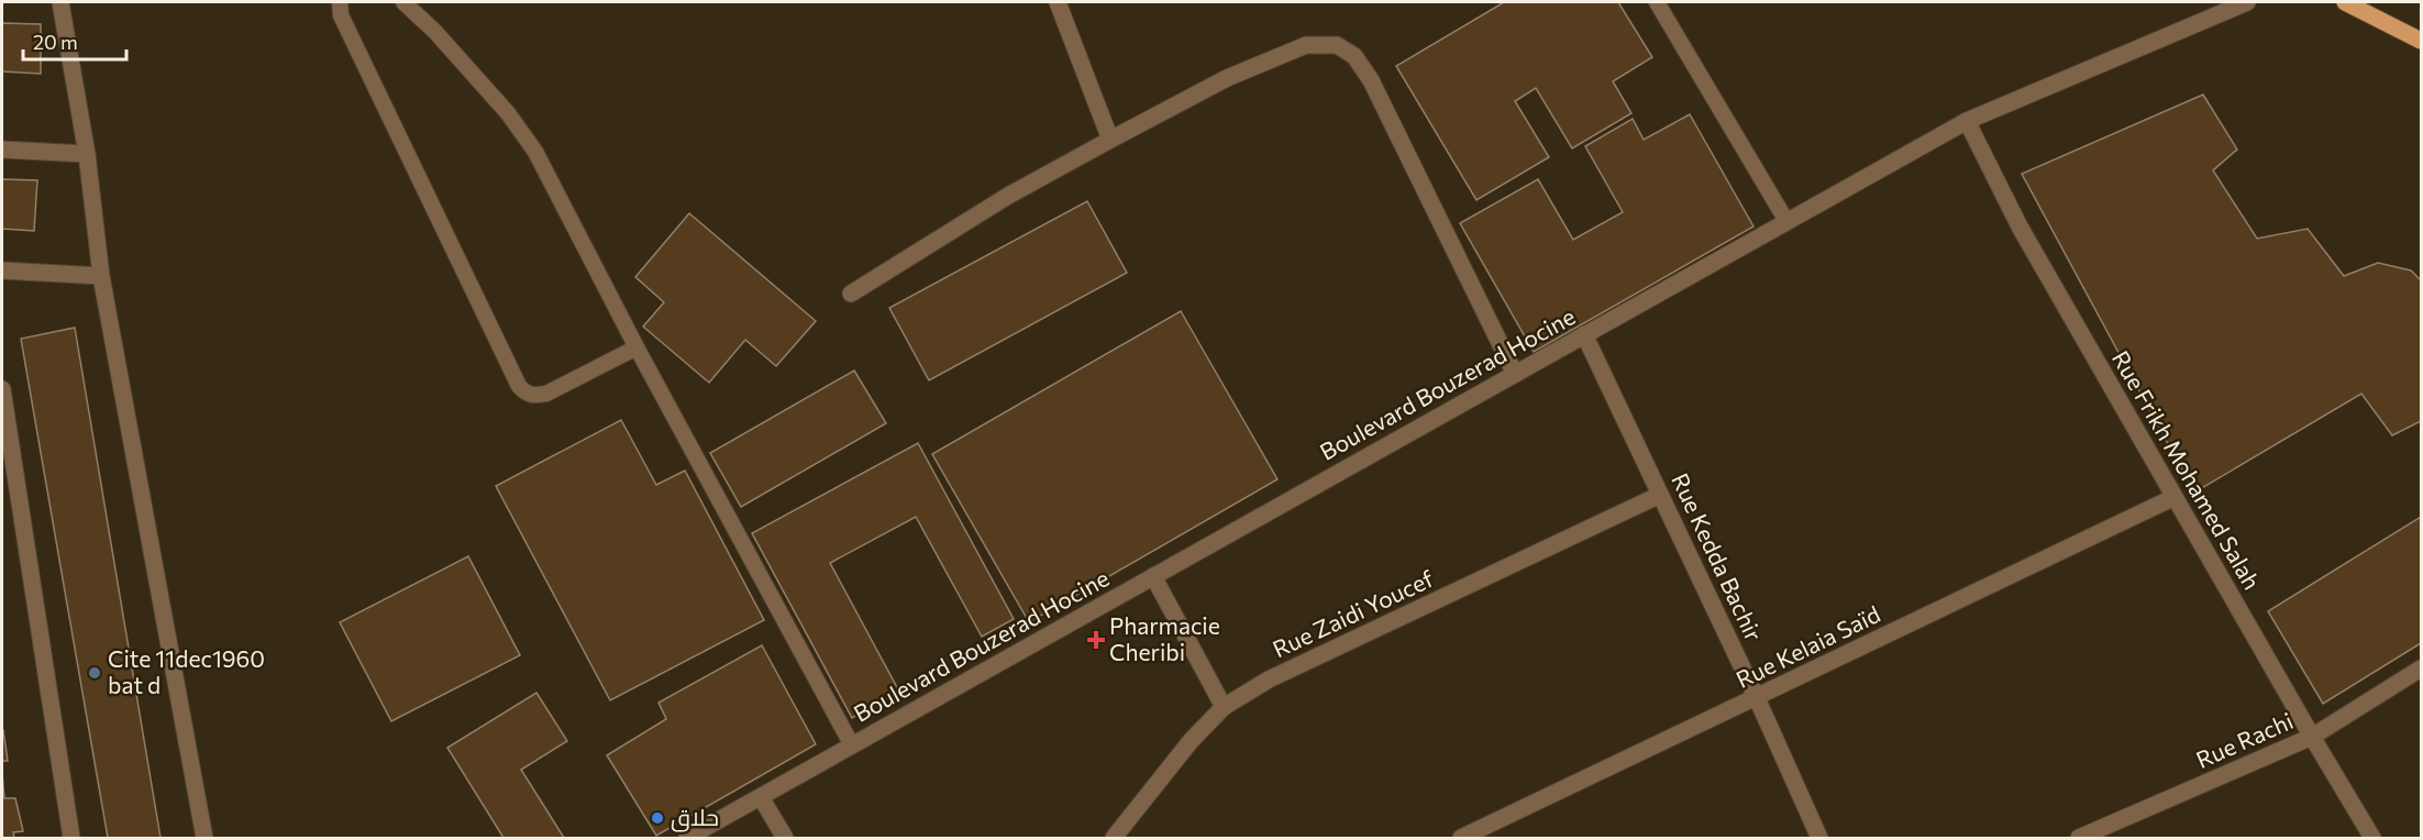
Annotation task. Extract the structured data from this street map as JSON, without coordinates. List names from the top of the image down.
{
  "streets": {
    "street": [
      "Boulevard Bouzerad Hocine",
      "Rue Frikh Mohamed Salah",
      "Rue Kedda Bachir",
      "Rue Zaidi Youcef",
      "Rue Kelaia Saïd",
      "Rue Rachi"
    ]
  },
  "crossings": [
    ["Boulevard Bouzerad Hocine", "Rue Frikh Mohamed Salah"],
    ["Boulevard Bouzerad Hocine", "Rue Kedda Bachir"],
    ["Rue Frikh Mohamed Salah", "Rue Kelaia Saïd"],
    ["Rue Frikh Mohamed Salah", "Rue Rachi"],
    ["Rue Kedda Bachir", "Rue Zaidi Youcef"],
    ["Rue Kedda Bachir", "Rue Kelaia Saïd"]
  ],
  "places": {
    "health": ["Pharmacie Cheribi"],
    "other": ["Cite 11dec1960 bat d", "حلاق"]
  },
  "scale_bar": "20 m"
}
